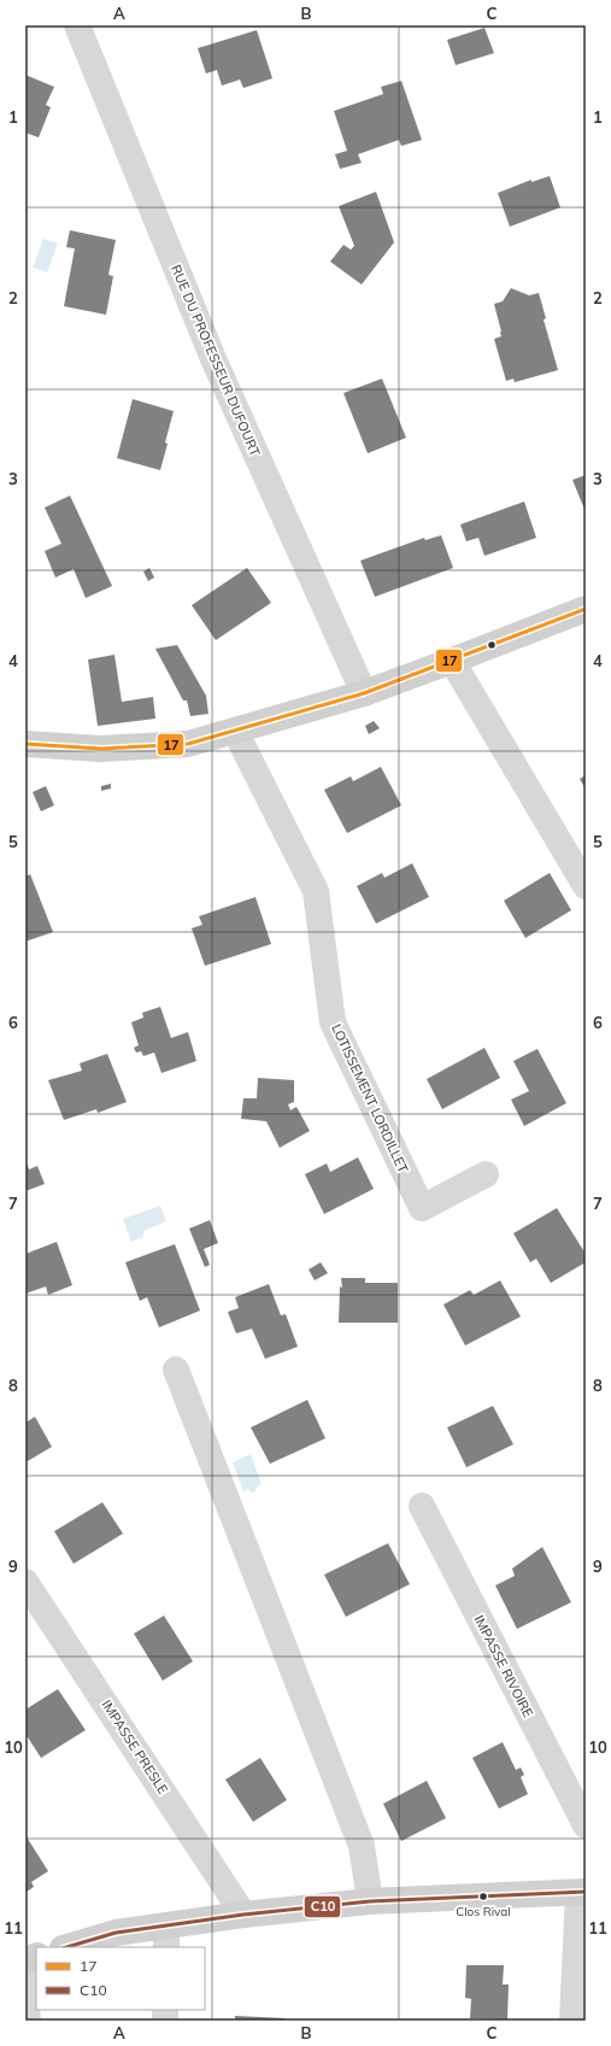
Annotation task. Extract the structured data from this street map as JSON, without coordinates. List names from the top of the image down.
{
  "streets": {
    "street": [
      "RUE DU PROFESSEUR DUFOURT",
      "LOTISSEMENT LORDILLET",
      "IMPASSE RIVOIRE",
      "IMPASSE PRESLE"
    ]
  },
  "places": ["Clos Rival"],
  "lines": ["transit line 17", "transit line C10"],
  "legend": ["17", "C10"],
  "grid": {
    "columns": ["A", "B", "C"],
    "rows": [
      "1",
      "2",
      "3",
      "4",
      "5",
      "6",
      "7",
      "8",
      "9",
      "10",
      "11"
    ]
  }
}
